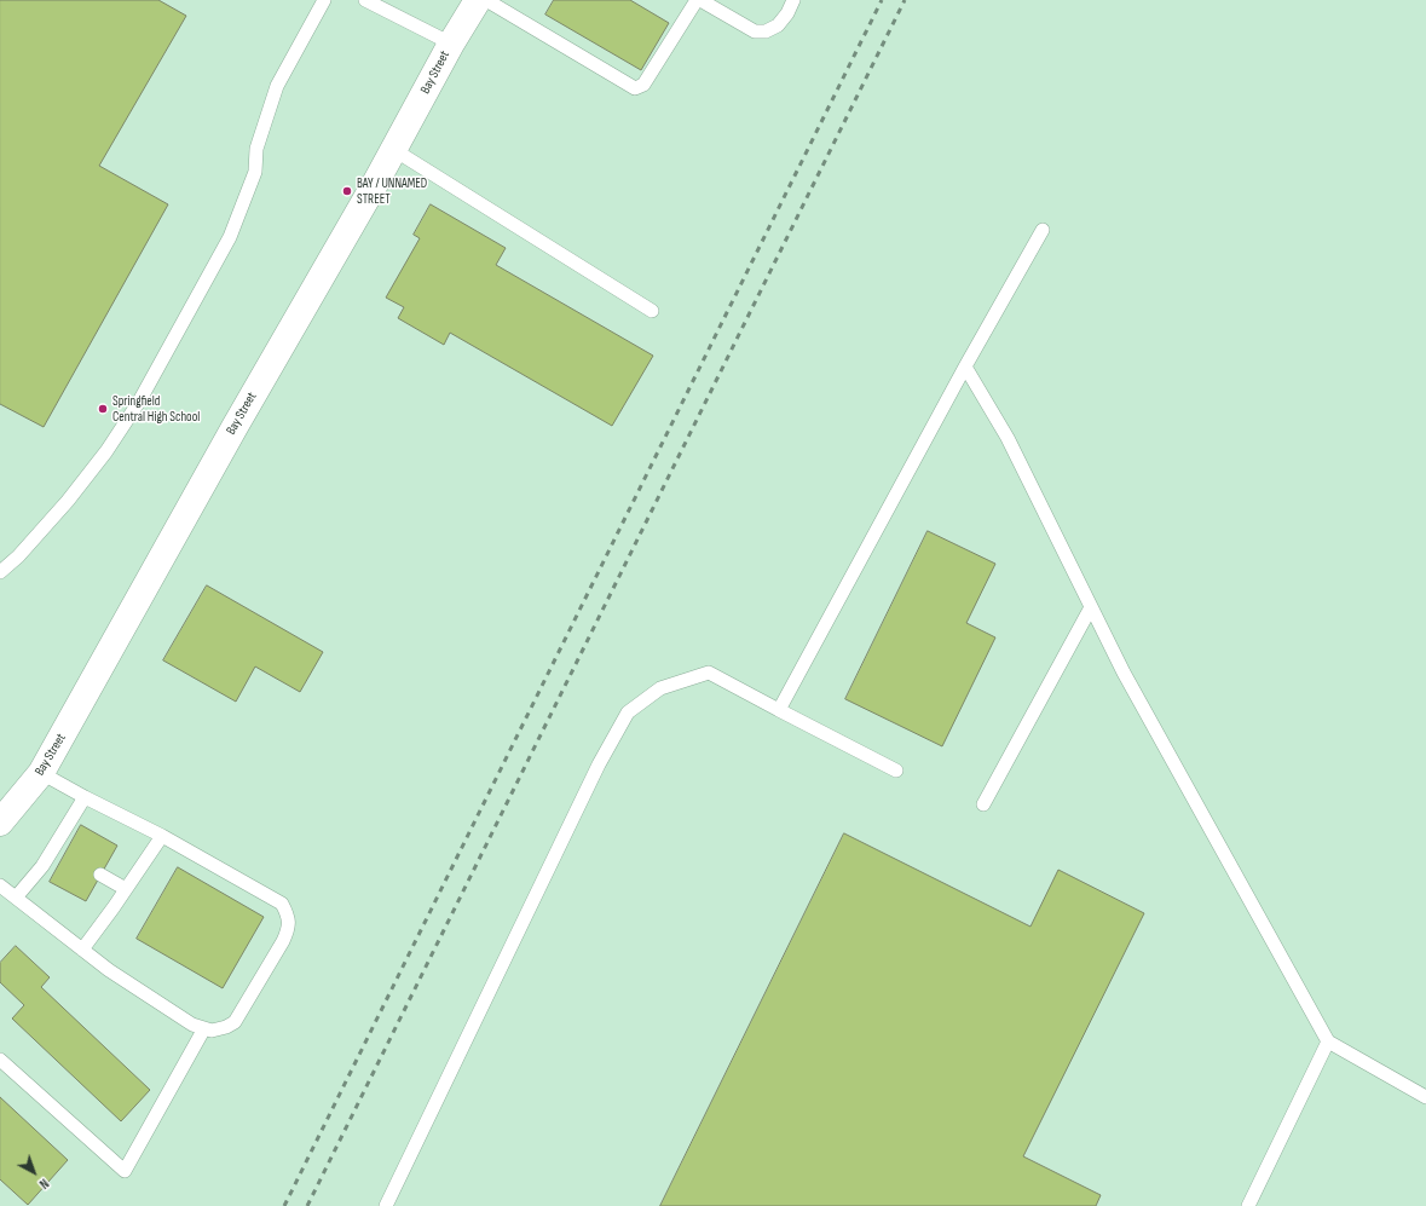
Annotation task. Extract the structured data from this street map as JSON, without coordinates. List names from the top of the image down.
{
  "streets": {
    "main road": ["Bay Street"]
  },
  "places": ["BAY / UNNAMED STREET", "Springfield Central High School"],
  "north": "bottom right"
}
